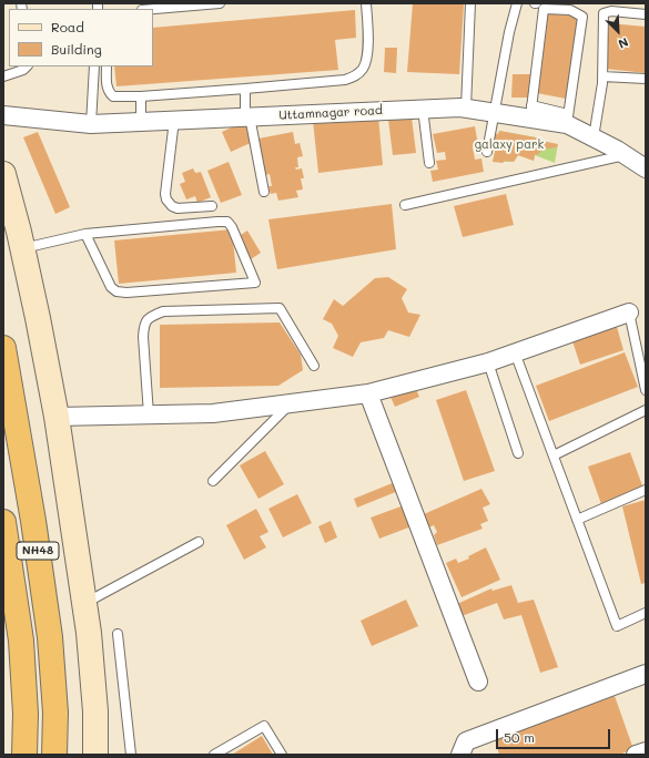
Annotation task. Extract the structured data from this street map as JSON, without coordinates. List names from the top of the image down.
{
  "streets": {
    "highway": ["NH48"],
    "street": ["Uttamnagar road"]
  },
  "parks": ["galaxy park"],
  "legend": ["Road", "Building"],
  "scale_bar": "50 m",
  "north": "bottom right"
}
